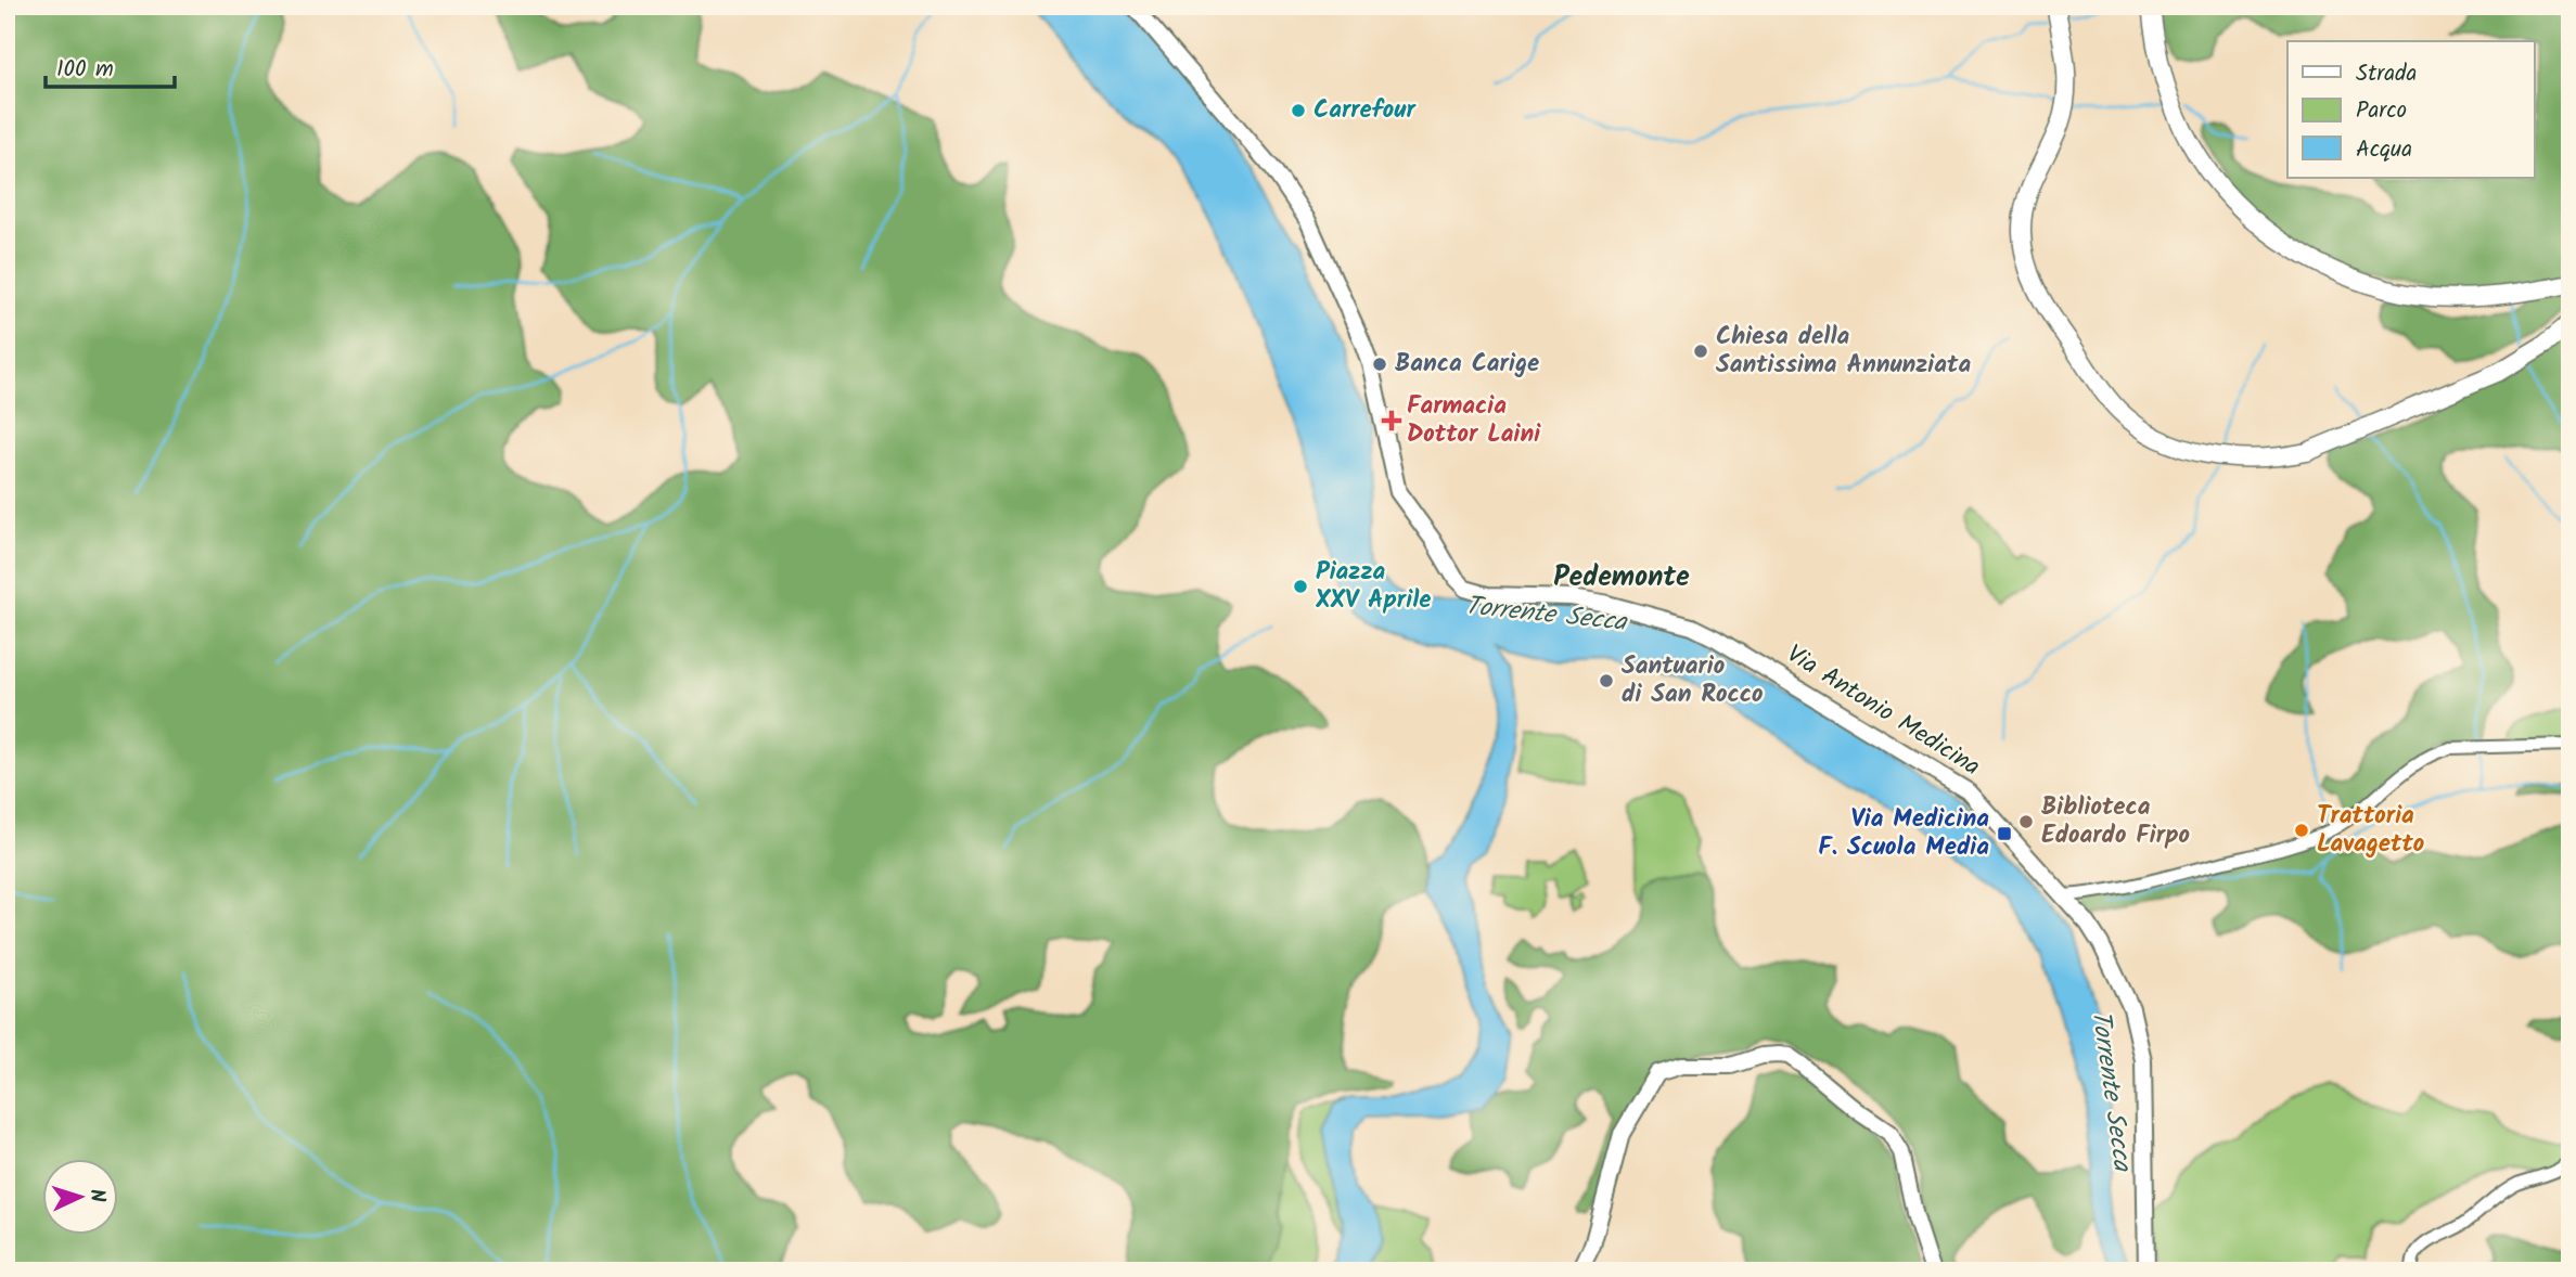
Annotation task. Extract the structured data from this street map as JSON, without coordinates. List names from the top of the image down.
{
  "streets": {
    "main road": ["Via Antonio Medicina"]
  },
  "districts": ["Pedemonte"],
  "water": ["Torrente Secca"],
  "places": {
    "other": [
      "Carrefour",
      "Chiesa della Santissima Annunziata",
      "Banca Carige",
      "Piazza XXV Aprile",
      "Santuario di San Rocco",
      "Biblioteca Edoardo Firpo",
      "Trattoria Lavagetto"
    ],
    "health": ["Farmacia Dottor Laini"],
    "transit": ["Via Medicina F. Scuola Media"]
  },
  "legend": ["Strada", "Parco", "Acqua"],
  "scale_bar": "100 m",
  "north": "right"
}
